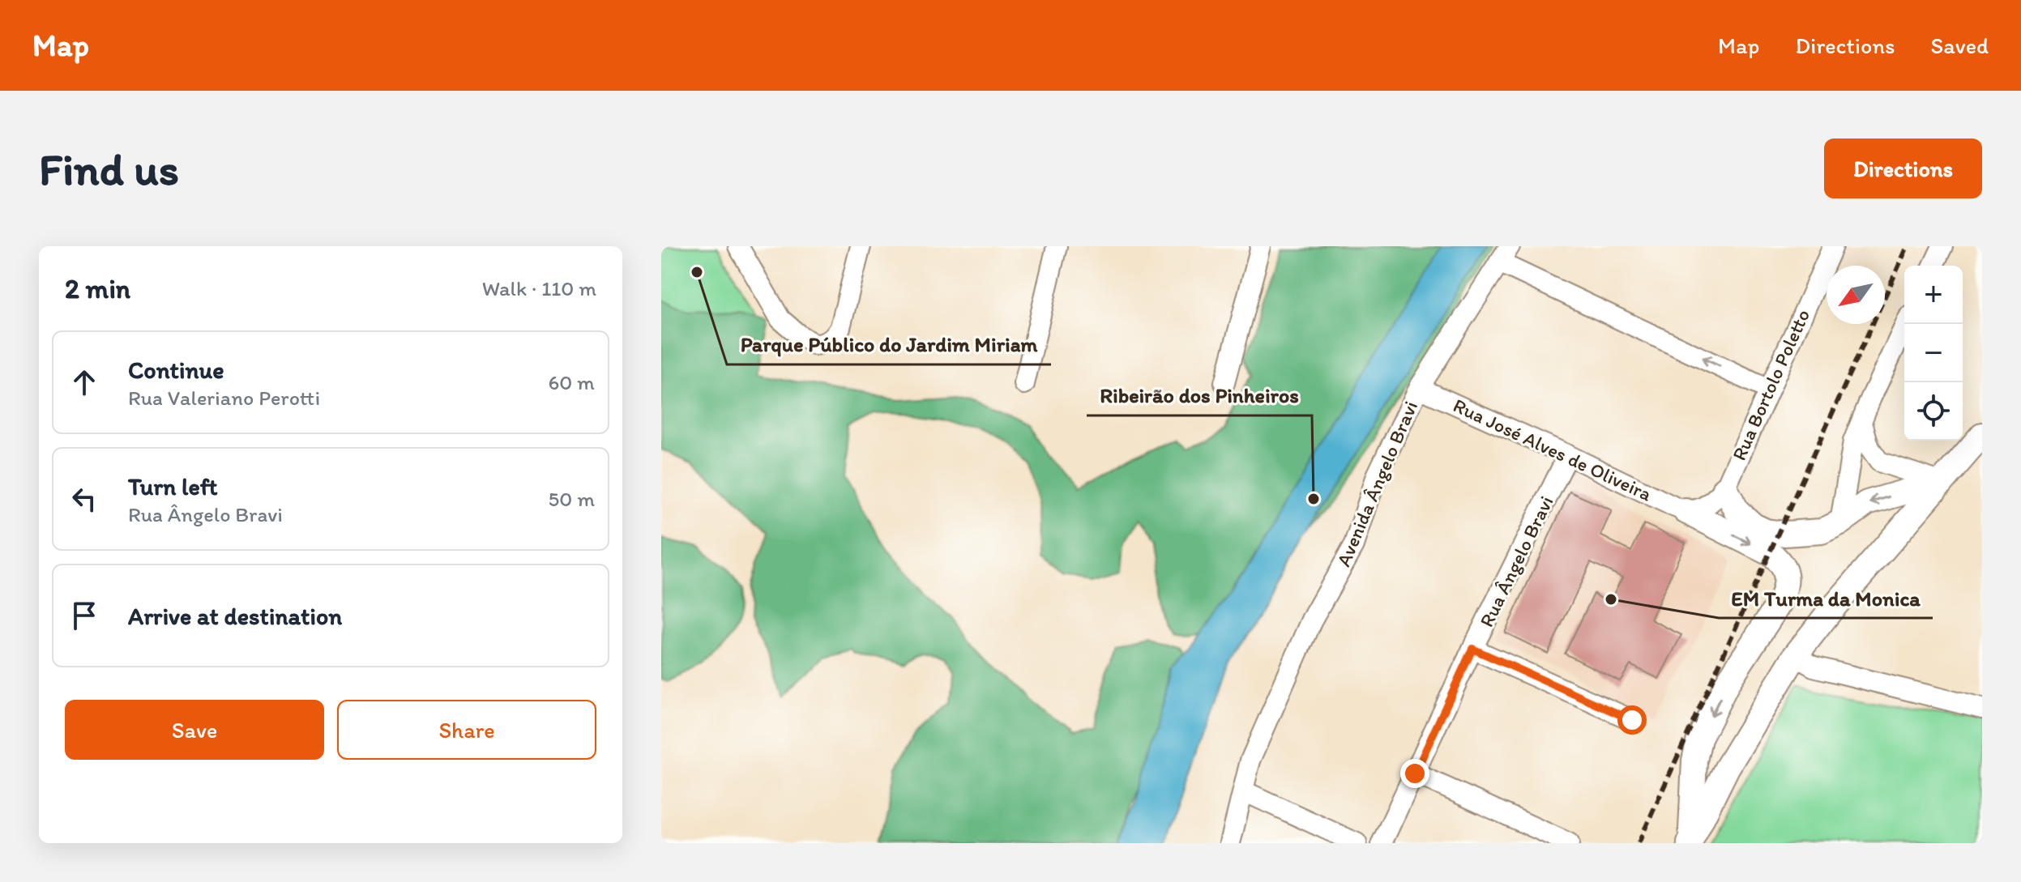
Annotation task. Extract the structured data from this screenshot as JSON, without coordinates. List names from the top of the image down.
{
  "streets": {
    "street": [
      "Rua Bortolo Poletto",
      "Rua José Alves de Oliveira",
      "Avenida Ângelo Bravi",
      "Rua Ângelo Bravi"
    ]
  },
  "crossings": [
    ["Rua José Alves de Oliveira", "Avenida Ângelo Bravi"],
    ["Rua José Alves de Oliveira", "Rua Ângelo Bravi"]
  ],
  "places": ["Parque Público do Jardim Miriam", "Ribeirão dos Pinheiros", "EM Turma da Monica"],
  "north": "bottom left",
  "page": {
    "header": "Map",
    "nav": ["Map", "Directions", "Saved"],
    "buttons": [
      "Directions",
      ["Save", "Share"]
    ],
    "title": "Find us",
    "heading": ["2 min", "Walk · 110 m"],
    "map_buttons": ["+", "−"],
    "list": [
      ["Continue", "Rua Valeriano Perotti", "60 m"],
      ["Turn left", "Rua Ângelo Bravi", "50 m"],
      "Arrive at destination"
    ]
  }
}
